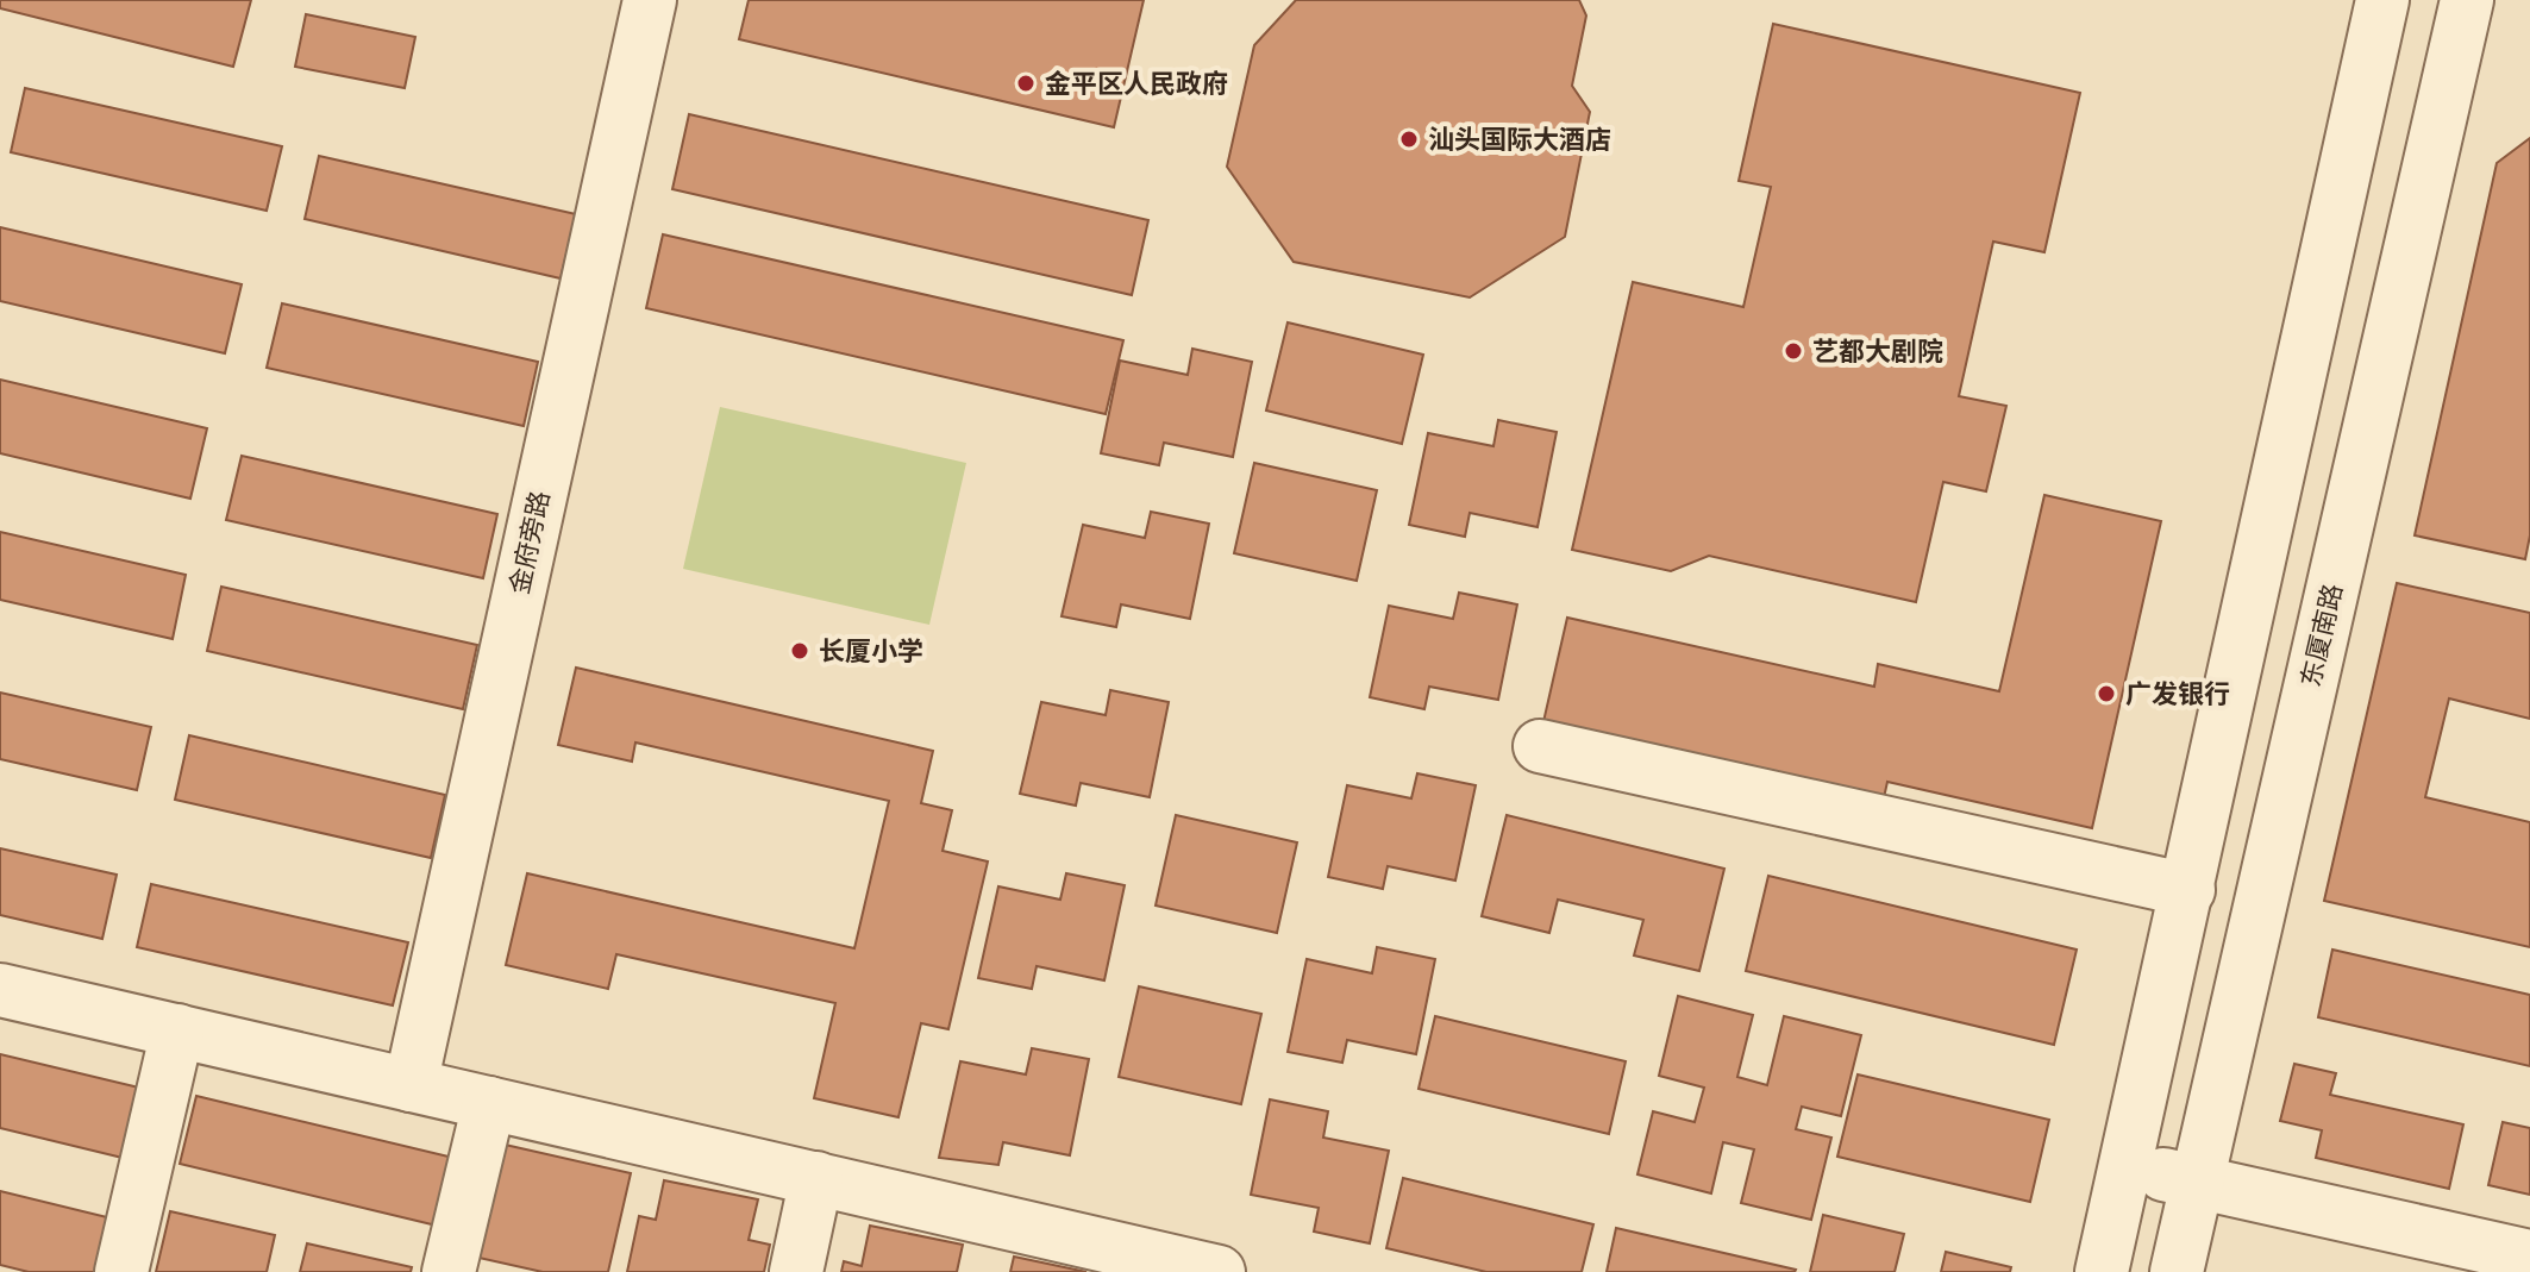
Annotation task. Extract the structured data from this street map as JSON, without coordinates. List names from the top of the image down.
{
  "streets": {
    "street": ["金府旁路", "东厦南路"]
  },
  "places": [
    "金平区人民政府",
    "汕头国际大酒店",
    "艺都大剧院",
    "长厦小学",
    "广发银行"
  ]
}
